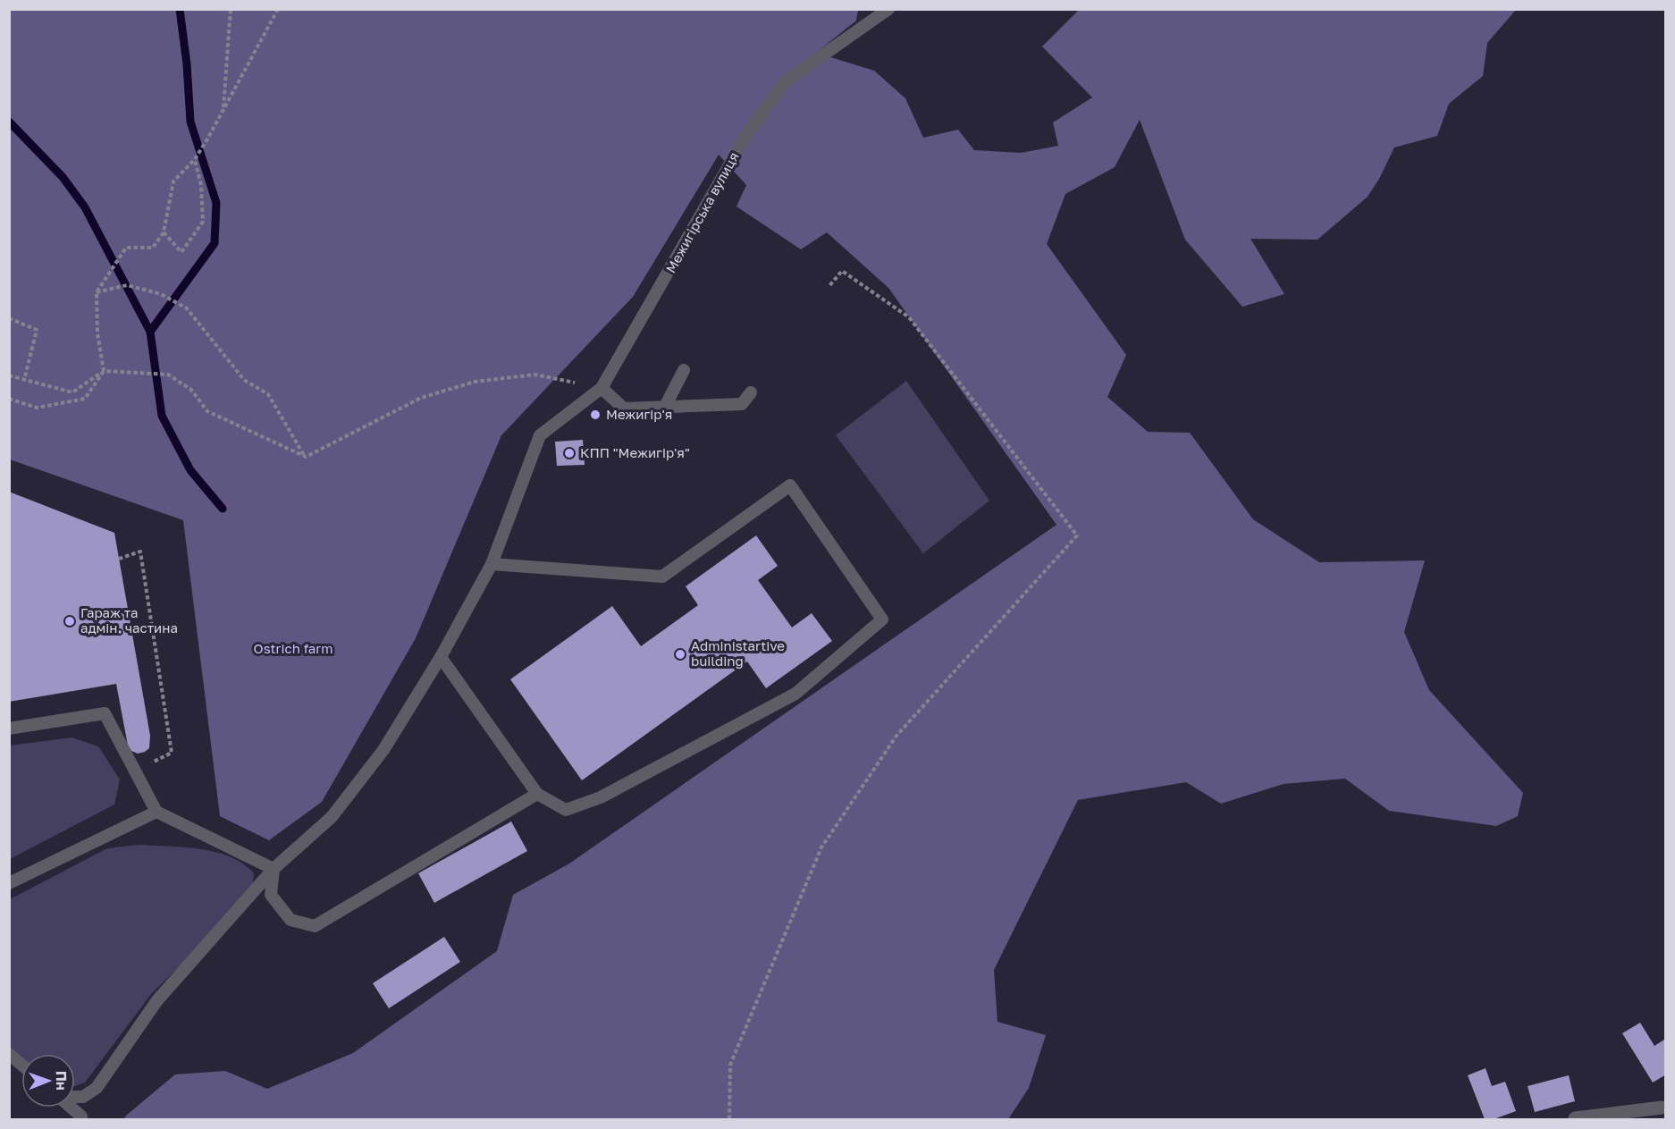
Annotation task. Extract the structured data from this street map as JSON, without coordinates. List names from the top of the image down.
{
  "streets": {
    "lane": ["Межигірська вулиця"]
  },
  "parks": ["Ostrich farm"],
  "places": [
    "Межигір'я",
    "КПП \"Межигір'я\"",
    "Гараж та адмін. частина",
    "Administartive building"
  ],
  "north": "right"
}
